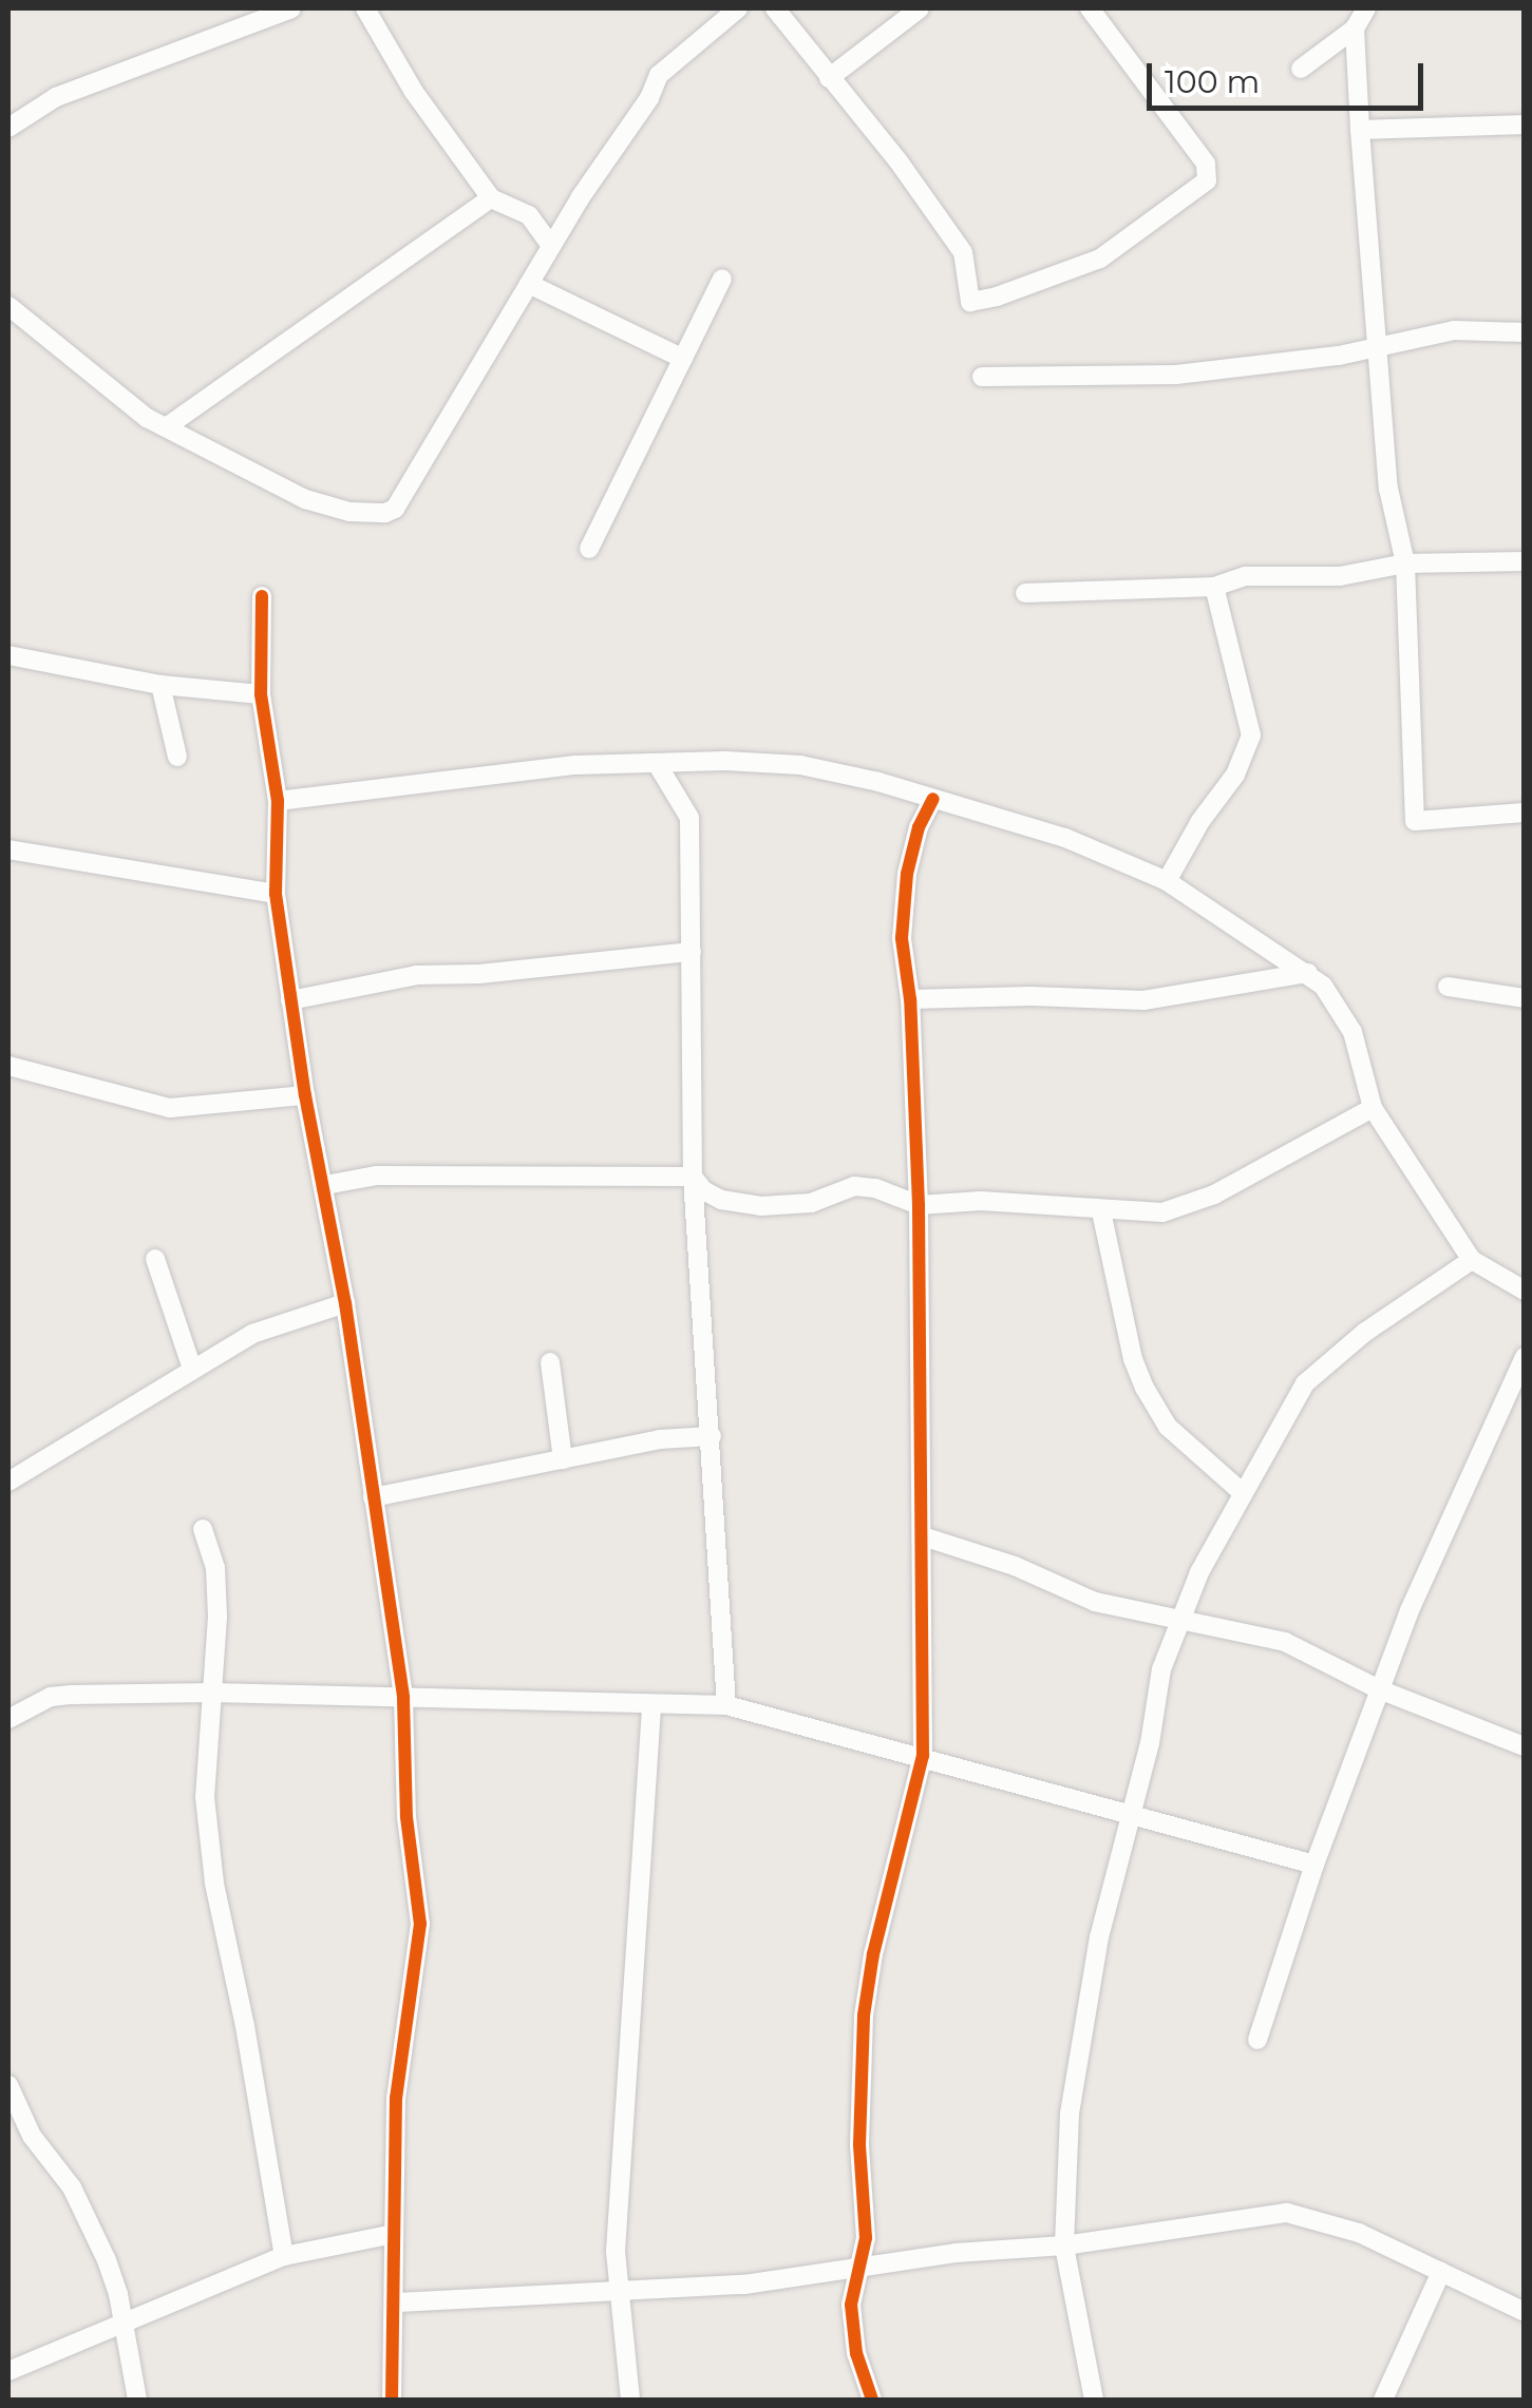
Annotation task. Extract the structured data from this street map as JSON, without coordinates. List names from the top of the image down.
{
  "scale_bar": "100 m"
}
